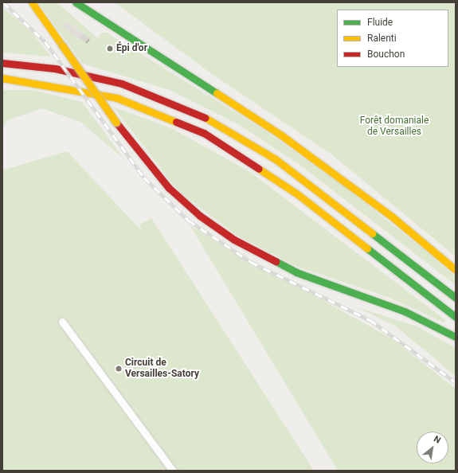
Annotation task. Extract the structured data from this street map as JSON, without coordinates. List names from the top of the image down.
{
  "parks": ["Forêt domaniale de Versailles"],
  "places": ["Épi d'or", "Circuit de Versailles-Satory"],
  "legend": ["Fluide", "Ralenti", "Bouchon"],
  "north": "top right"
}
